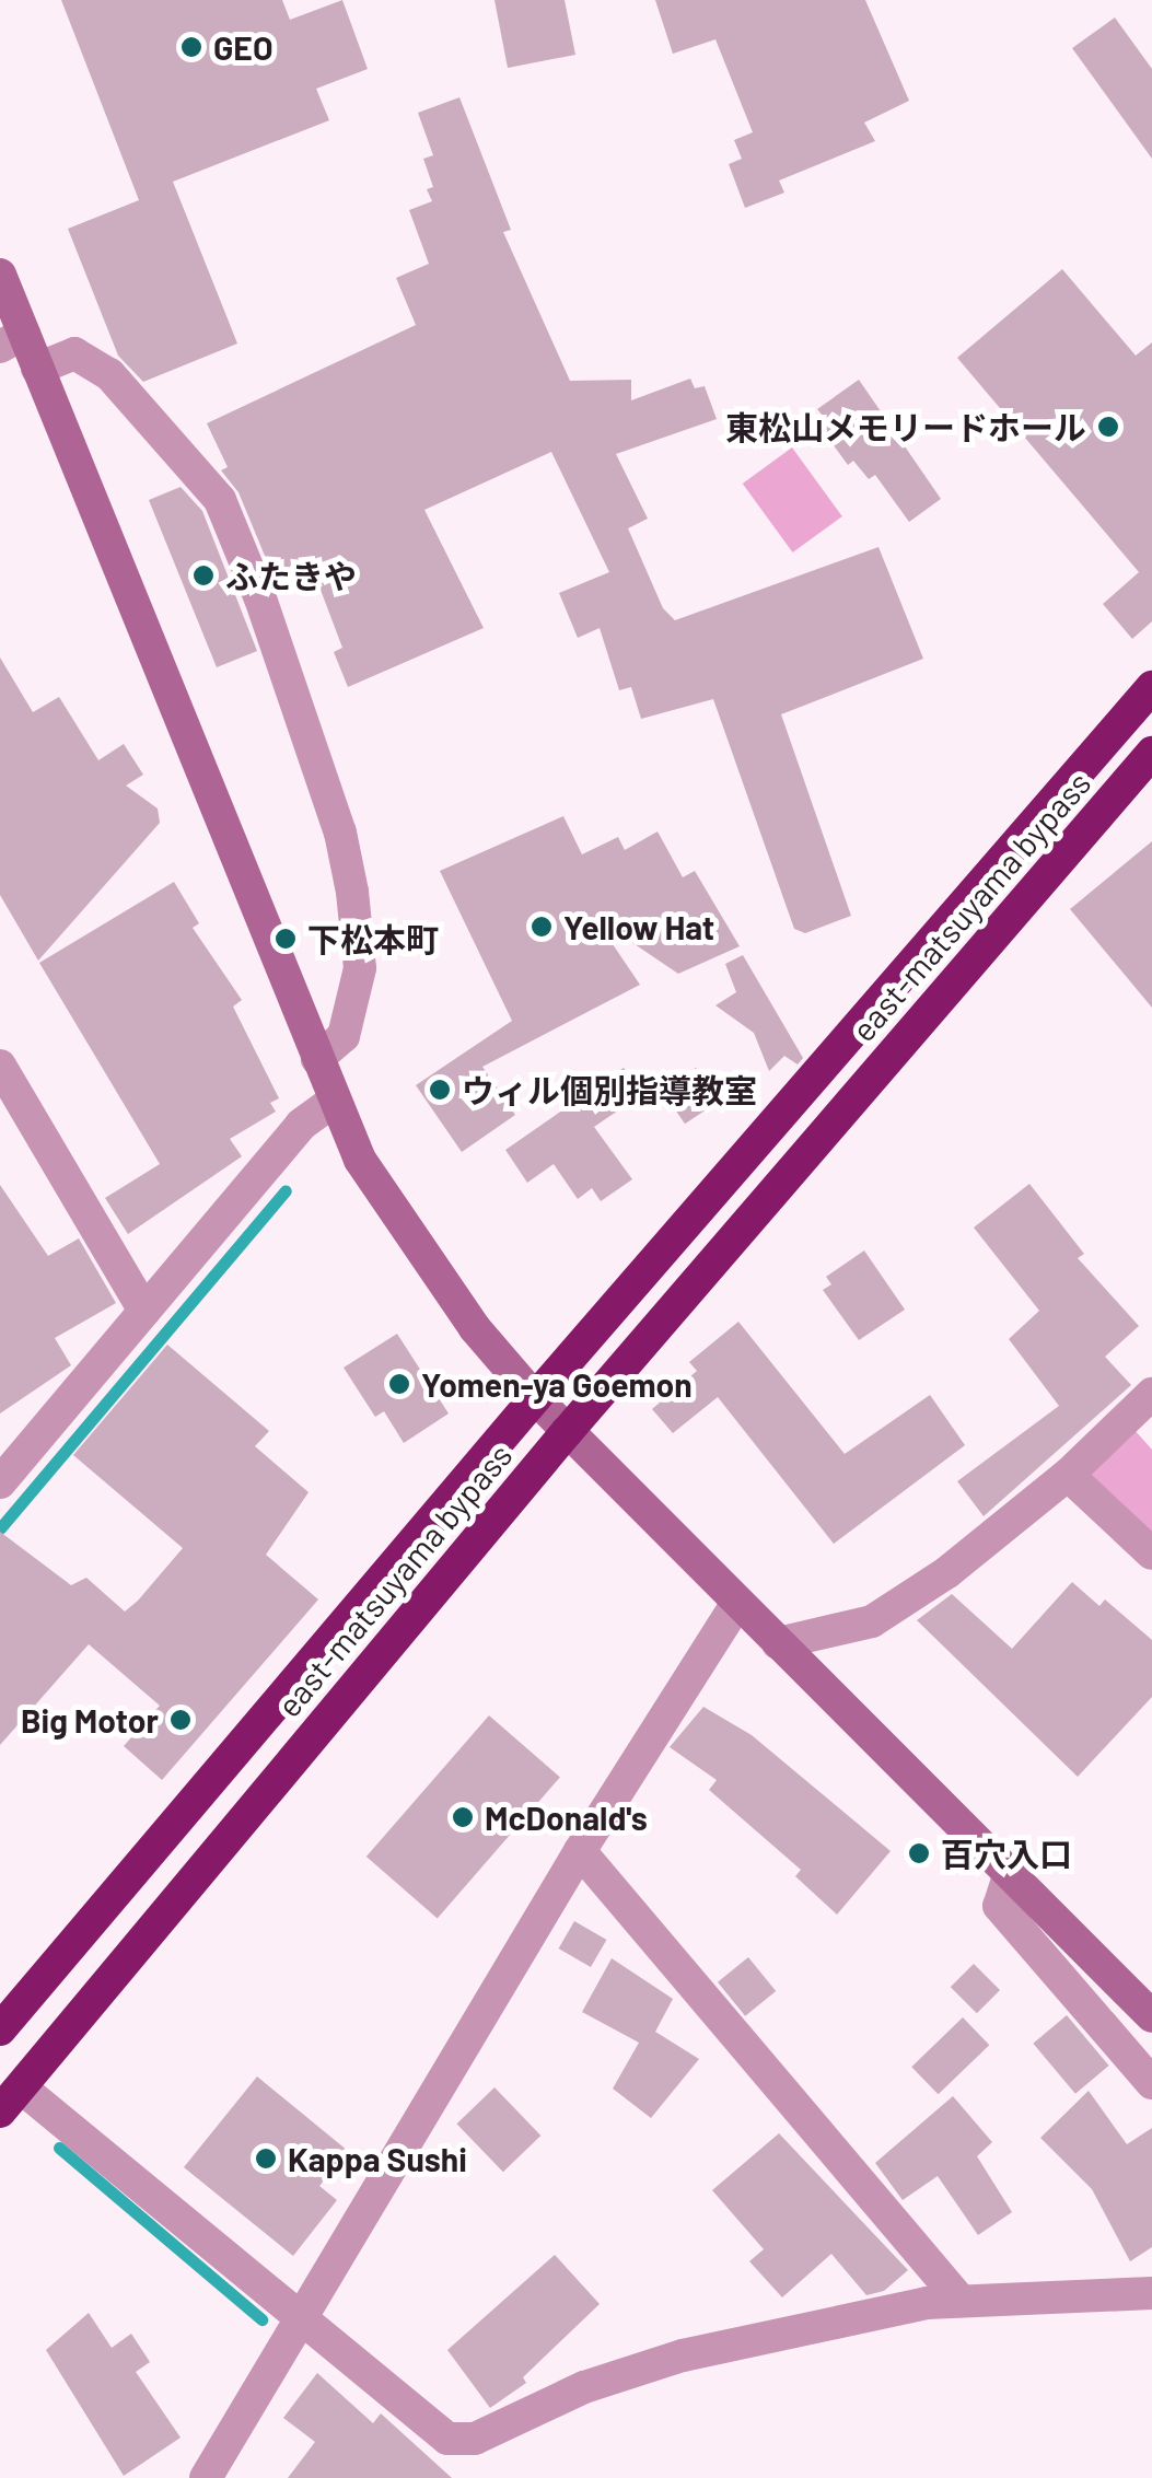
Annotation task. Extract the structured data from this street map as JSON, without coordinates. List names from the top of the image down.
{
  "streets": {
    "highway": ["east-matsuyama bypass"]
  },
  "places": [
    "GEO",
    "東松山メモリードホール",
    "ふたきや",
    "Yellow Hat",
    "下松本町",
    "ウィル個別指導教室",
    "Yomen-ya Goemon",
    "Big Motor",
    "McDonald's",
    "百穴入口",
    "Kappa Sushi"
  ]
}
